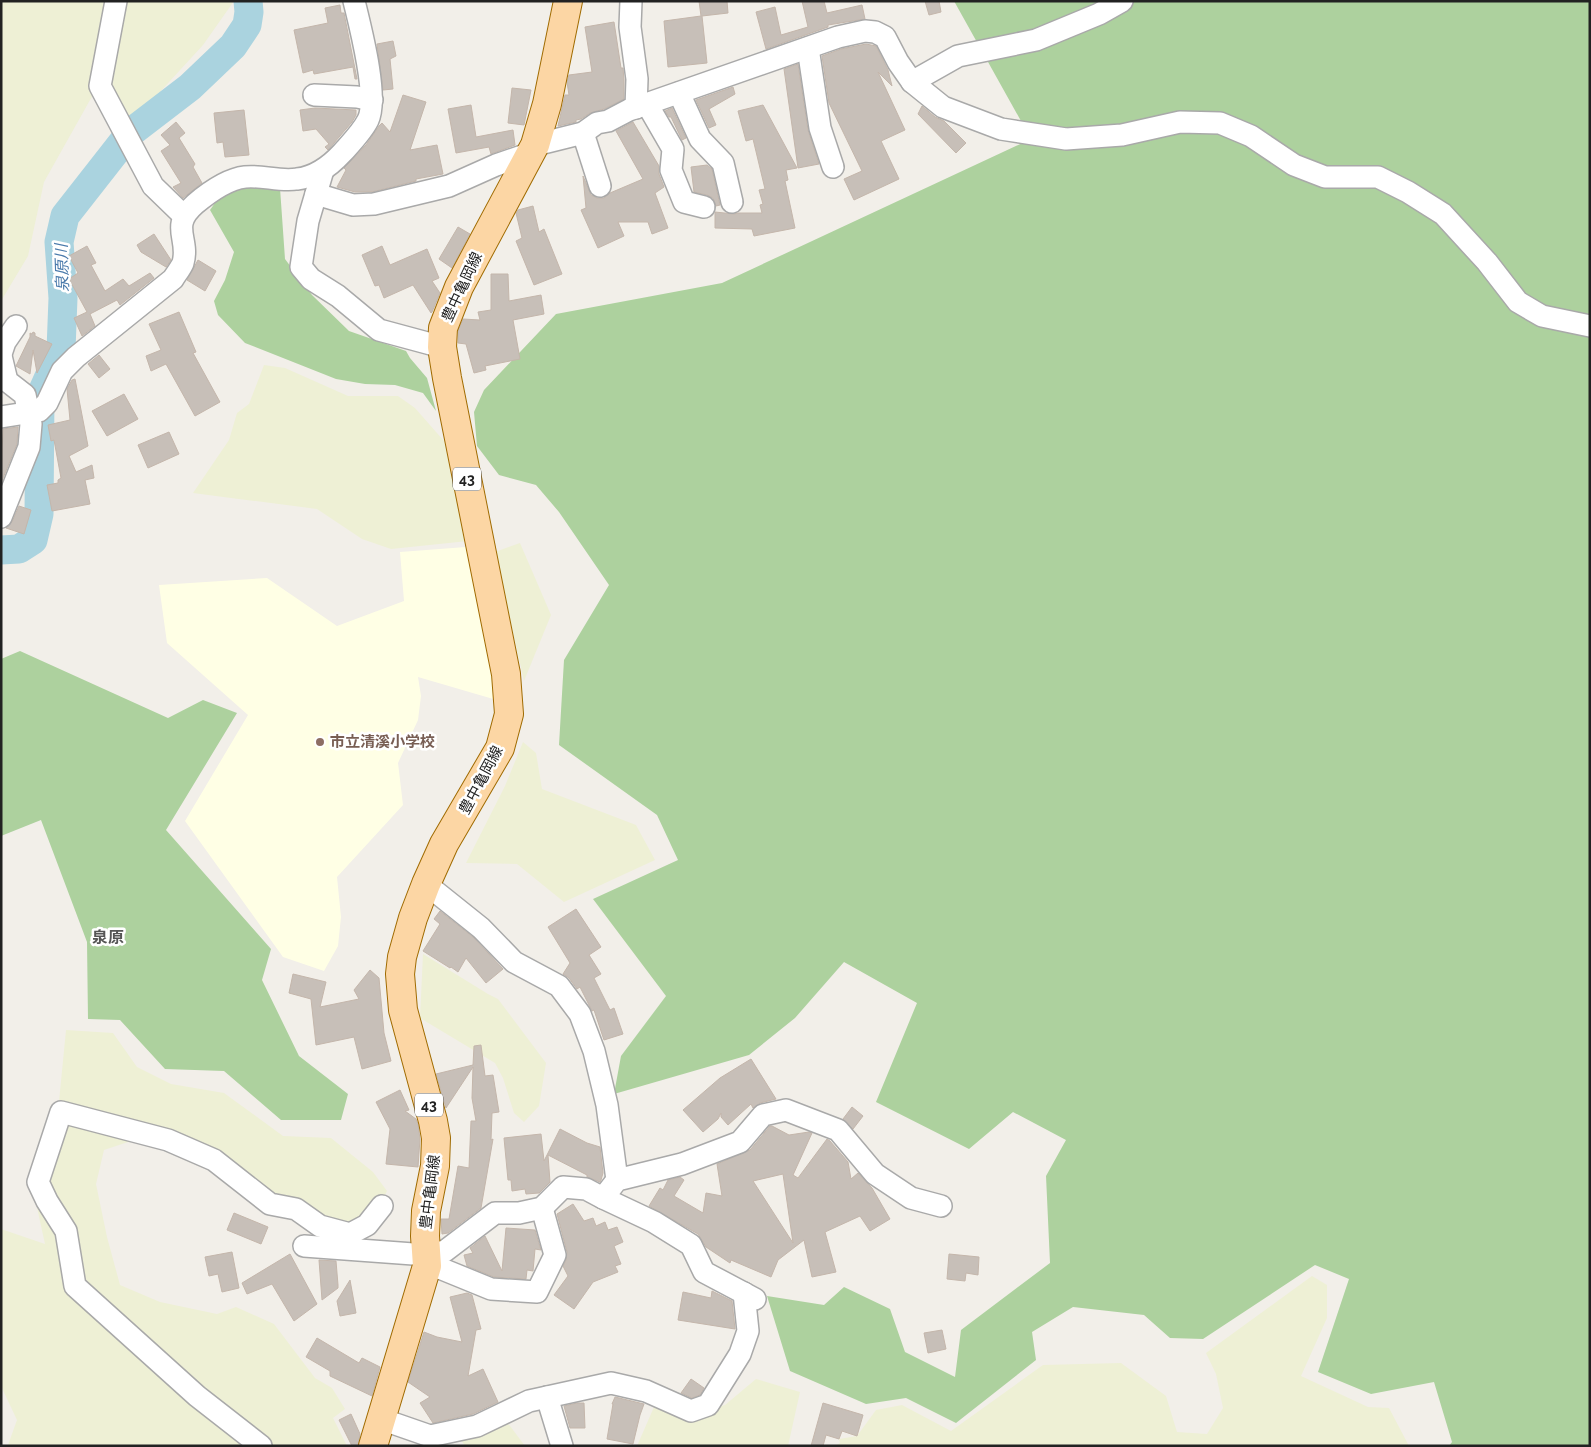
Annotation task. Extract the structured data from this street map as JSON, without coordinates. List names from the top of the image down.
{
  "streets": {
    "main road": ["豊中亀岡線", "43"]
  },
  "districts": ["泉原"],
  "water": ["泉原川"],
  "places": ["市立清溪小学校"]
}
